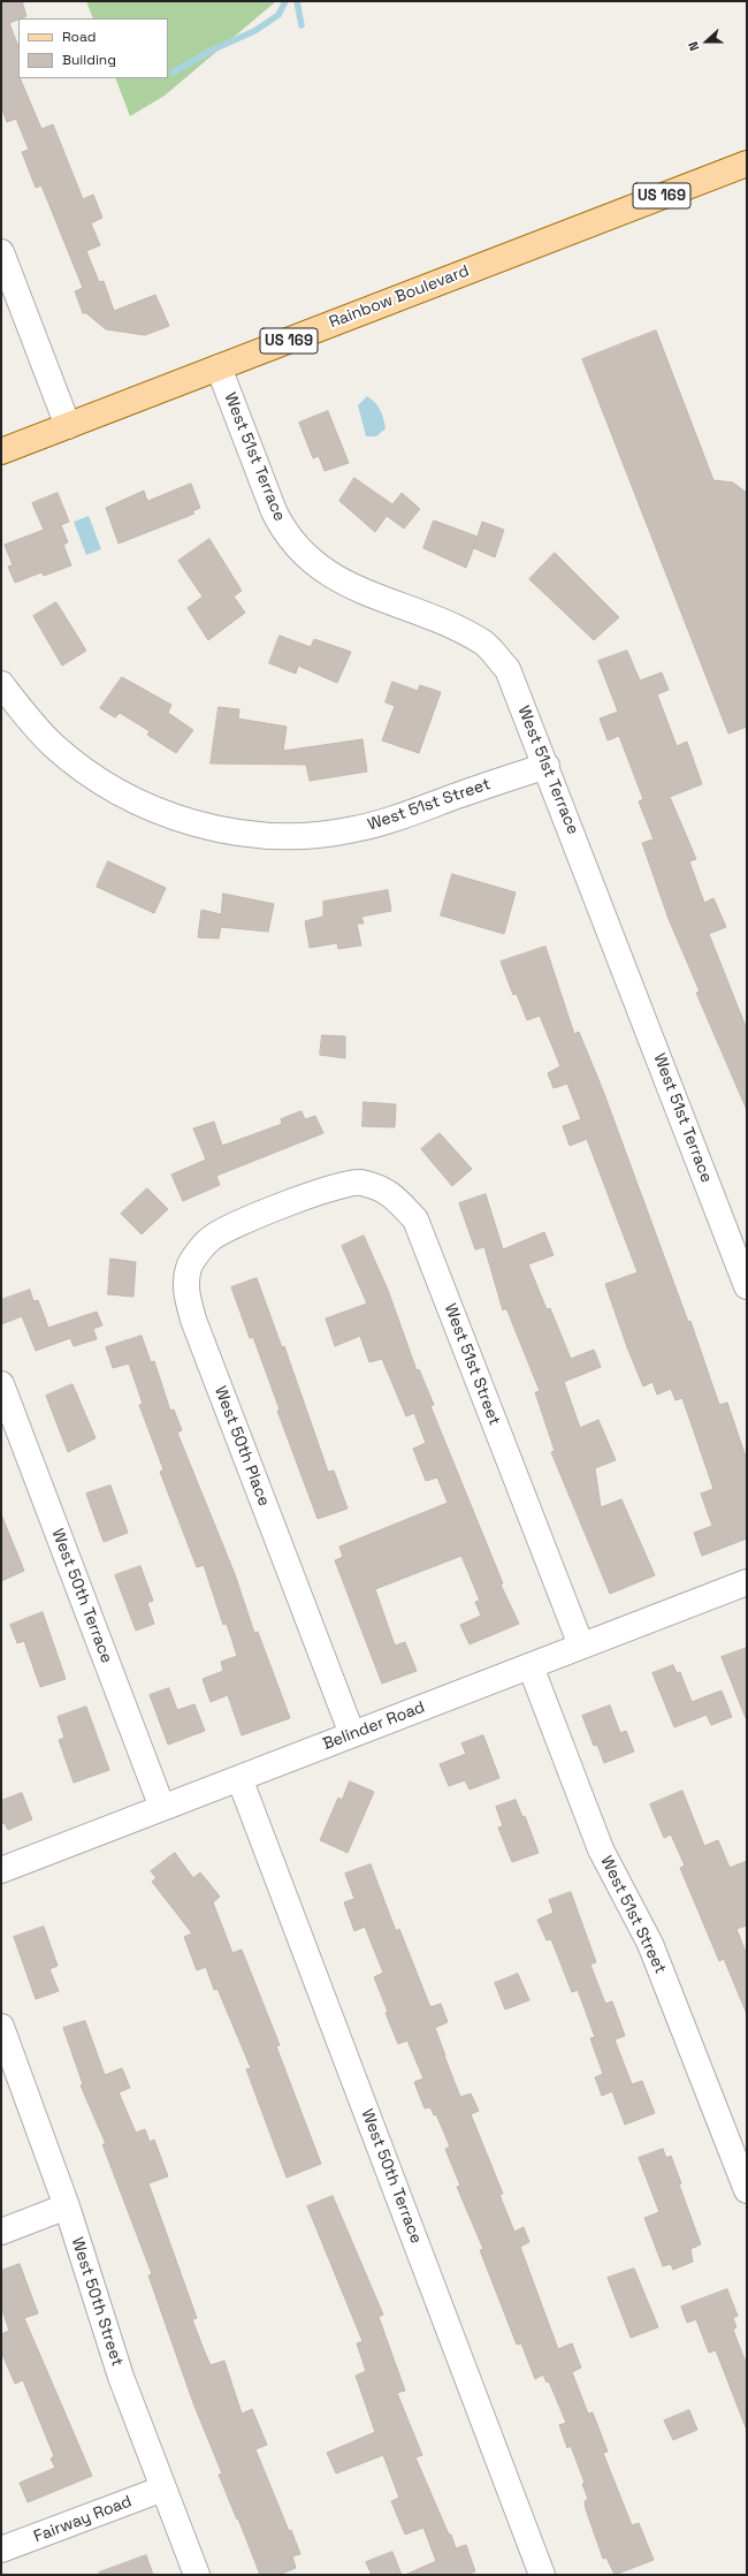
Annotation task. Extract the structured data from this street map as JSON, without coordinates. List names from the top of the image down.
{
  "streets": {
    "main road": ["US 169", "Rainbow Boulevard"],
    "street": [
      "West 51st Terrace",
      "West 51st Street",
      "West 50th Place",
      "West 50th Terrace",
      "Belinder Road",
      "West 50th Street",
      "Fairway Road"
    ]
  },
  "crossings": [
    ["Rainbow Boulevard", "West 51st Terrace"],
    ["West 51st Terrace", "West 51st Street"],
    ["West 51st Street", "West 50th Place"],
    ["West 51st Street", "Belinder Road"],
    ["West 50th Place", "Belinder Road"],
    ["West 50th Terrace", "Belinder Road"],
    ["West 50th Street", "Fairway Road"]
  ],
  "legend": ["Road", "Building"],
  "north": "left"
}
